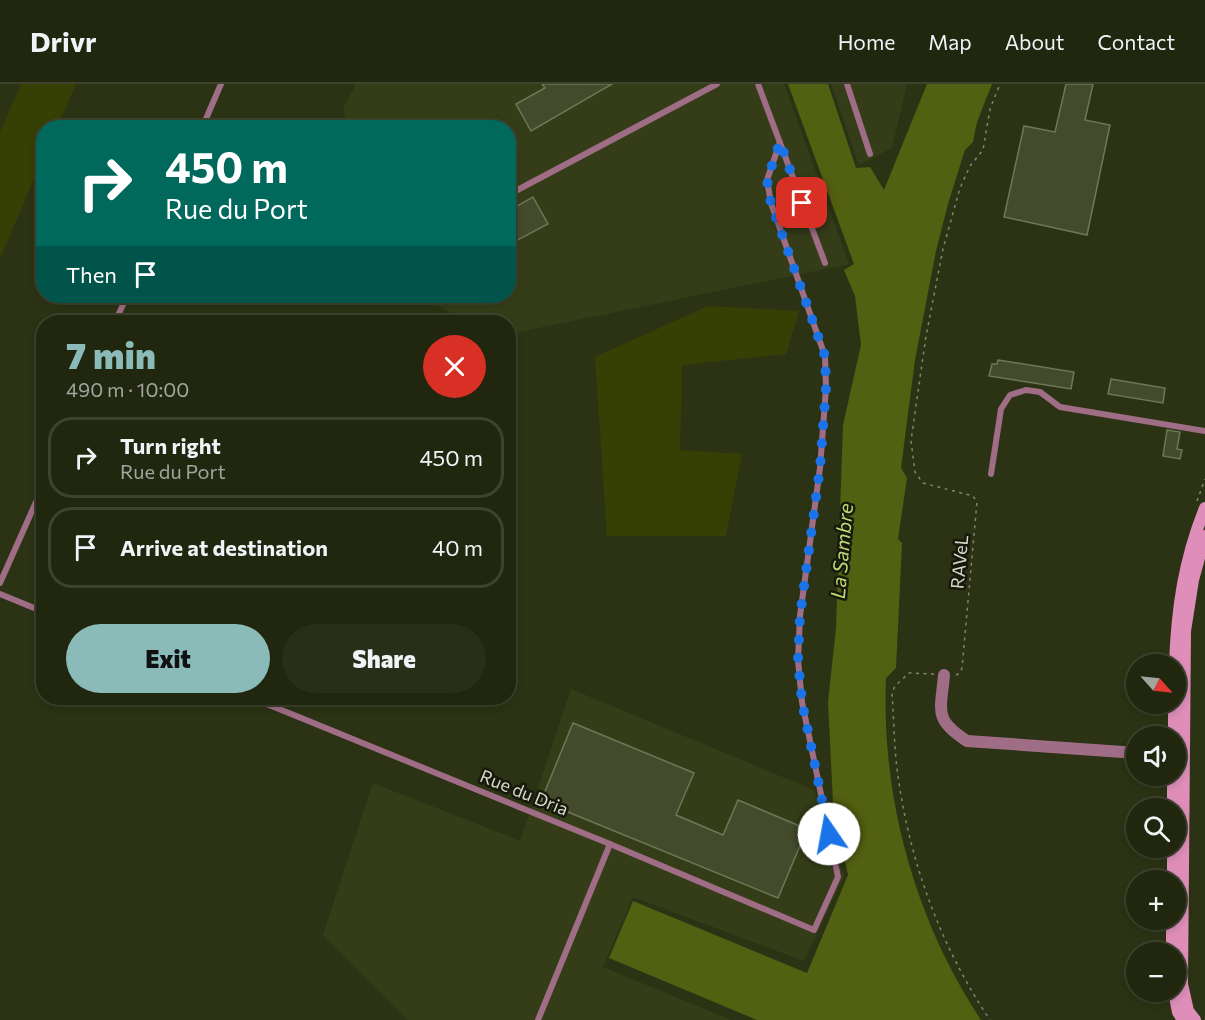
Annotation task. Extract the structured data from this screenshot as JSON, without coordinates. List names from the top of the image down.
{
  "streets": {
    "lane": ["Rue du Dria"],
    "path": ["RAVeL"]
  },
  "water": ["La Sambre"],
  "north": "bottom right",
  "page": {
    "header": "Drivr",
    "nav": [
      "Home",
      "Map",
      "About",
      "Contact"
    ],
    "turn": ["450 m", "Rue du Port"],
    "then": "Then",
    "heading": ["7 min", "490 m · 10:00"],
    "list": [
      {
        "name": "Turn right",
        "note": "Rue du Port",
        "value": "450 m"
      },
      {
        "name": "Arrive at destination",
        "value": "40 m"
      }
    ],
    "buttons": ["Exit", "Share"],
    "map_buttons": ["+", "−"]
  }
}
